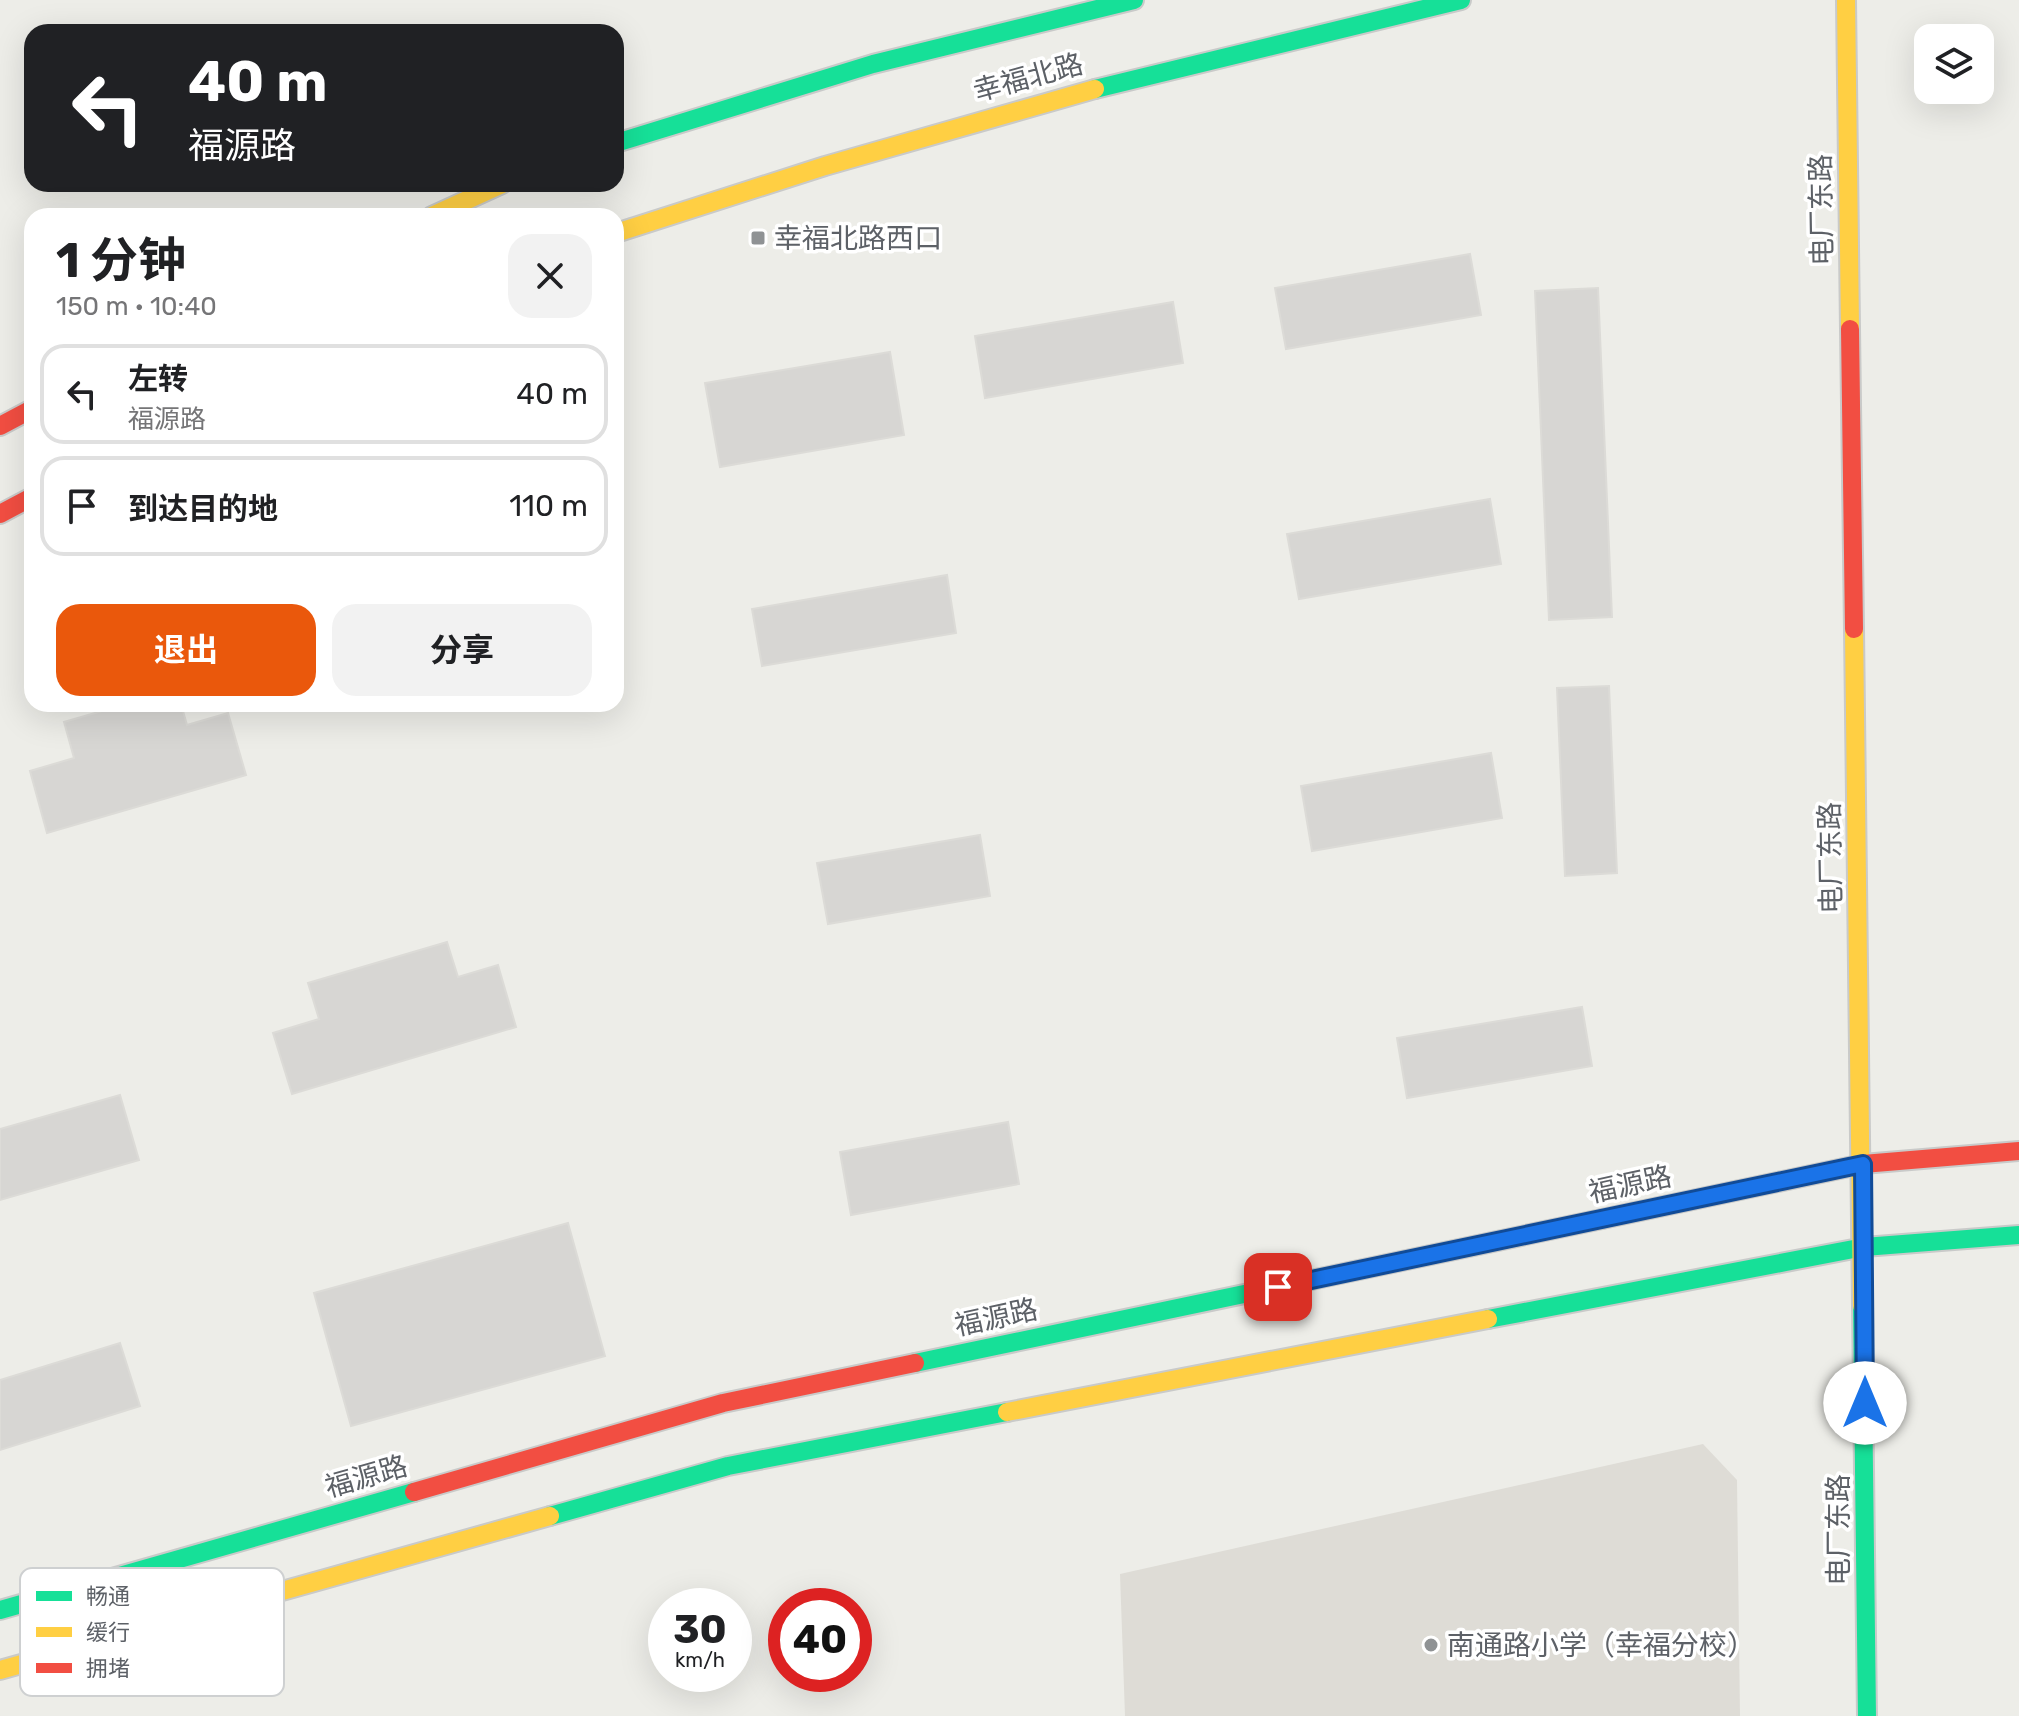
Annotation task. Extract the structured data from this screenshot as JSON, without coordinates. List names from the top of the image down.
{
  "streets": {
    "street": ["幸福北路", "电厂东路", "福源路"]
  },
  "crossings": [
    ["电厂东路", "福源路"]
  ],
  "places": {
    "transit": ["幸福北路西口"],
    "other": ["南通路小学（幸福分校）"]
  },
  "legend": ["畅通", "缓行", "拥堵"],
  "page": {
    "turn": ["40 m", "福源路"],
    "heading": ["1 分钟", "150 m · 10:40"],
    "list": [
      {
        "name": "左转",
        "note": "福源路",
        "value": "40 m"
      },
      {
        "name": "到达目的地",
        "value": "110 m"
      }
    ],
    "buttons": ["退出", "分享"],
    "speed": "30 km/h",
    "limit": "40"
  }
}
